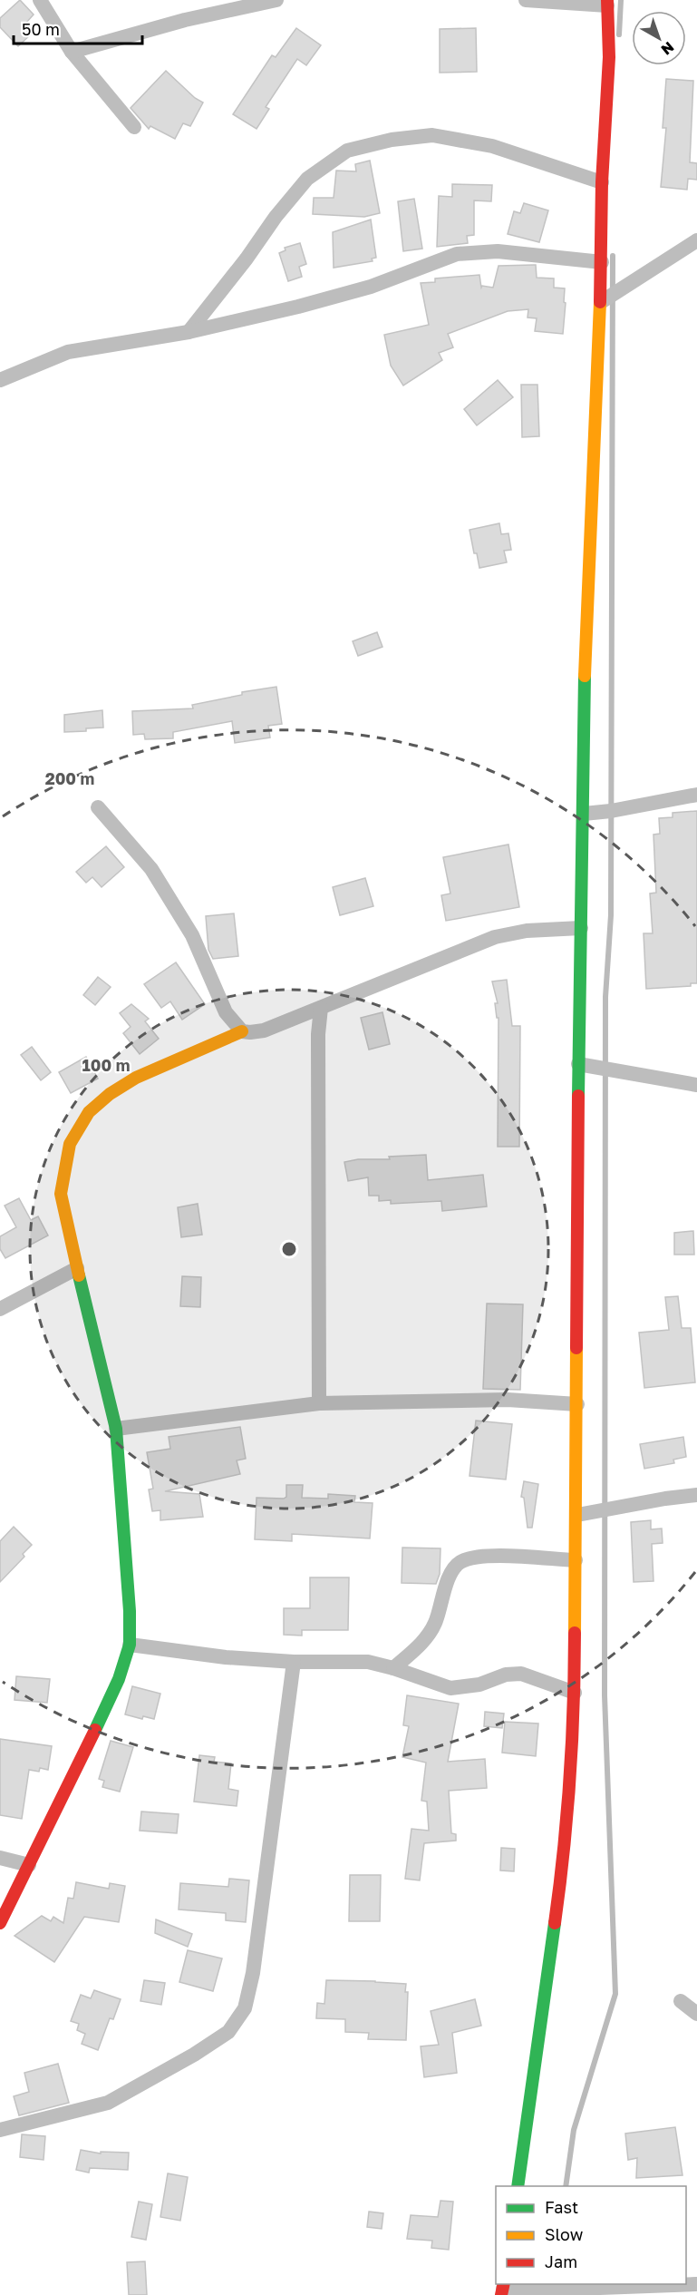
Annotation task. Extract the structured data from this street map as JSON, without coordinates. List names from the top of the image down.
{
  "legend": ["Fast", "Slow", "Jam"],
  "scale_bar": "50 m",
  "north": "bottom right",
  "rings": ["200 m", "100 m"]
}
